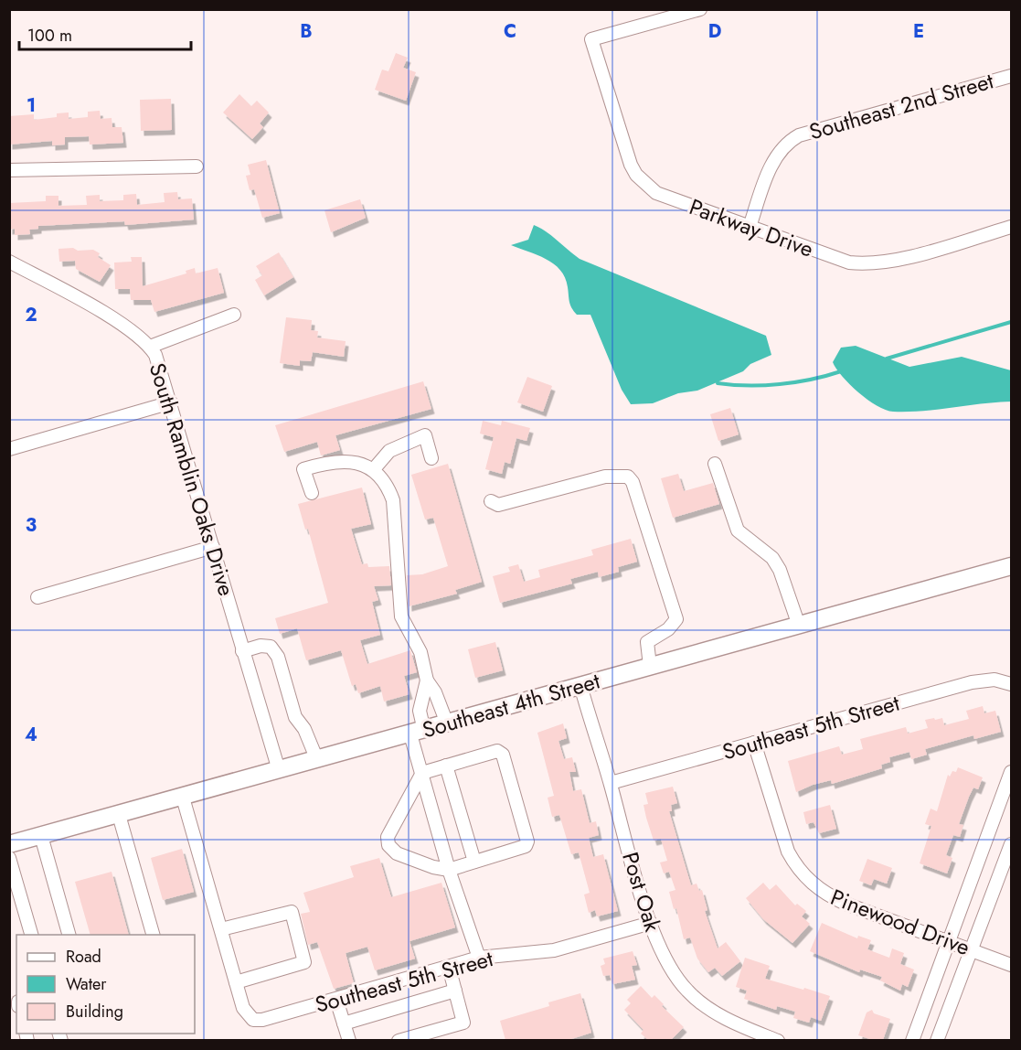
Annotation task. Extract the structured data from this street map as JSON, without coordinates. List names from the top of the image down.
{
  "streets": {
    "main road": ["Southeast 4th Street"],
    "street": [
      "Southeast 2nd Street",
      "Parkway Drive",
      "South Ramblin Oaks Drive",
      "Southeast 5th Street",
      "Post Oak",
      "Pinewood Drive"
    ]
  },
  "crossings": [
    ["Southeast 2nd Street", "Parkway Drive"],
    ["South Ramblin Oaks Drive", "Southeast 4th Street"],
    ["Southeast 4th Street", "Post Oak"],
    ["Southeast 5th Street", "Post Oak"],
    ["Southeast 5th Street", "Pinewood Drive"]
  ],
  "legend": ["Road", "Water", "Building"],
  "scale_bar": "100 m",
  "grid": {
    "columns": [
      "B",
      "C",
      "D",
      "E"
    ],
    "rows": [
      "1",
      "2",
      "3",
      "4"
    ]
  }
}
